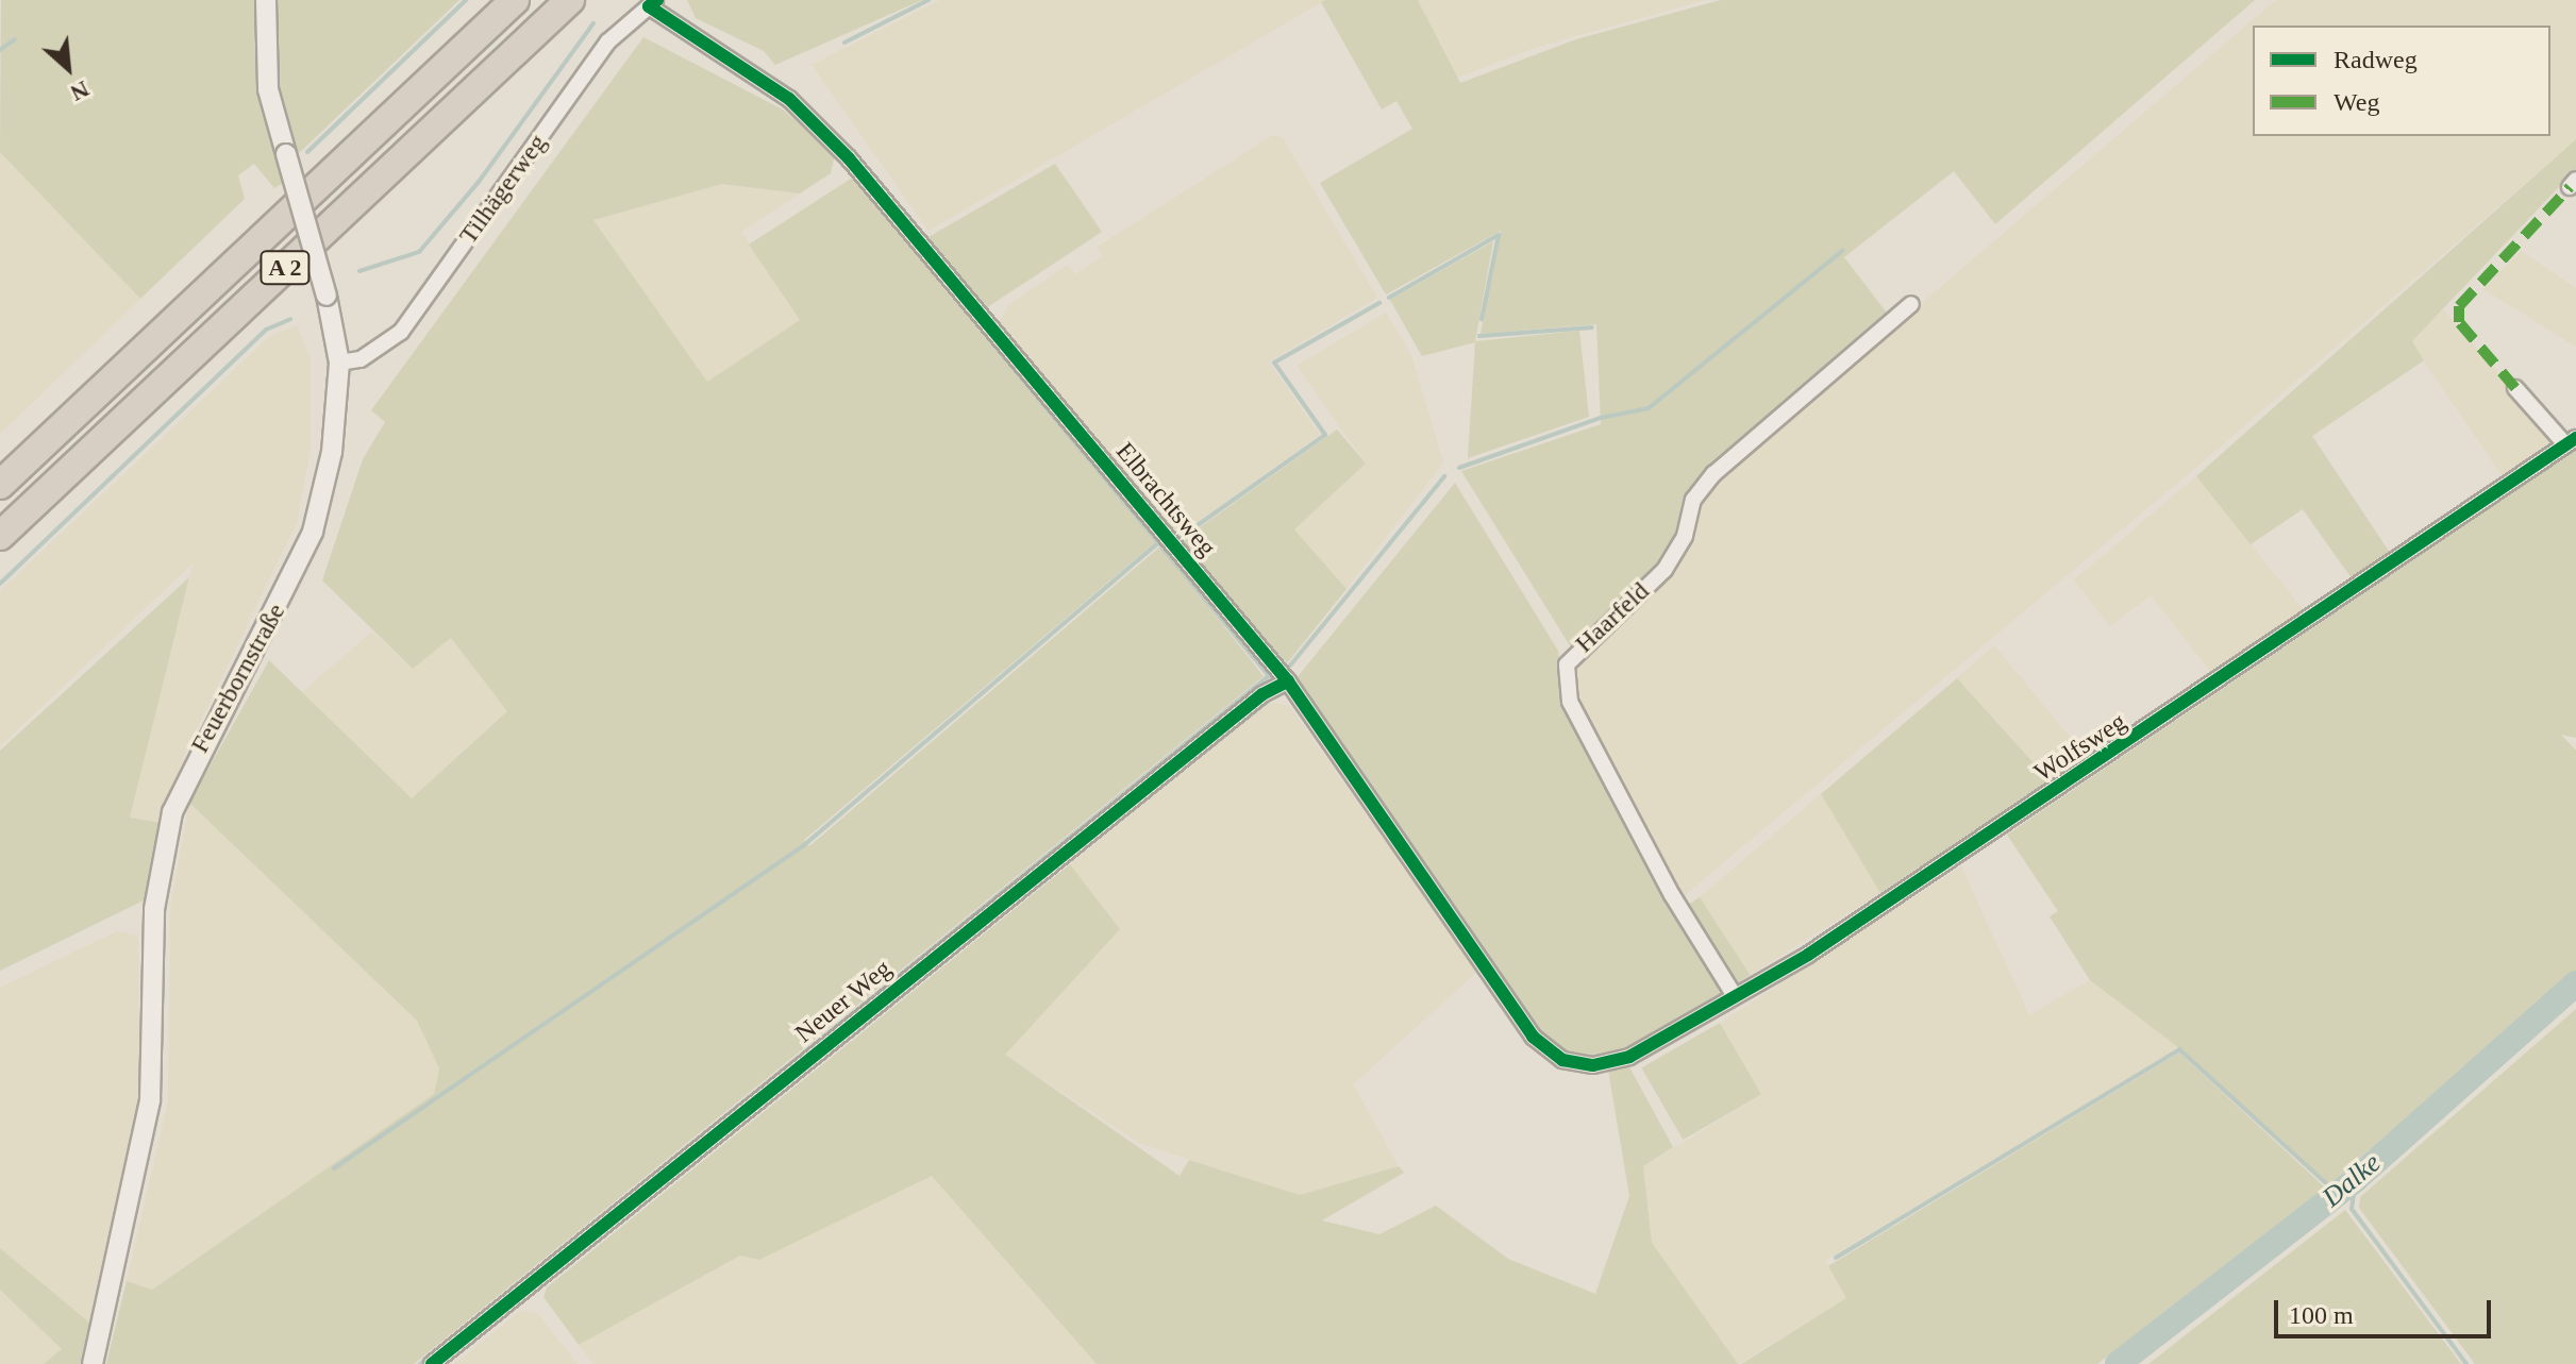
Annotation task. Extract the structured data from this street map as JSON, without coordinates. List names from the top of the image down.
{
  "streets": {
    "highway": ["A 2"],
    "street": [
      "Tilhägerweg",
      "Elbrachtsweg",
      "Haarfeld",
      "Feuerbornstraße",
      "Wolfsweg",
      "Neuer Weg"
    ]
  },
  "crossings": [
    ["Tilhägerweg", "Elbrachtsweg"],
    ["Tilhägerweg", "Feuerbornstraße"],
    ["Elbrachtsweg", "Wolfsweg"],
    ["Elbrachtsweg", "Neuer Weg"],
    ["Haarfeld", "Wolfsweg"]
  ],
  "water": ["Dalke"],
  "legend": ["Radweg", "Weg"],
  "scale_bar": "100 m",
  "north": "bottom right"
}
